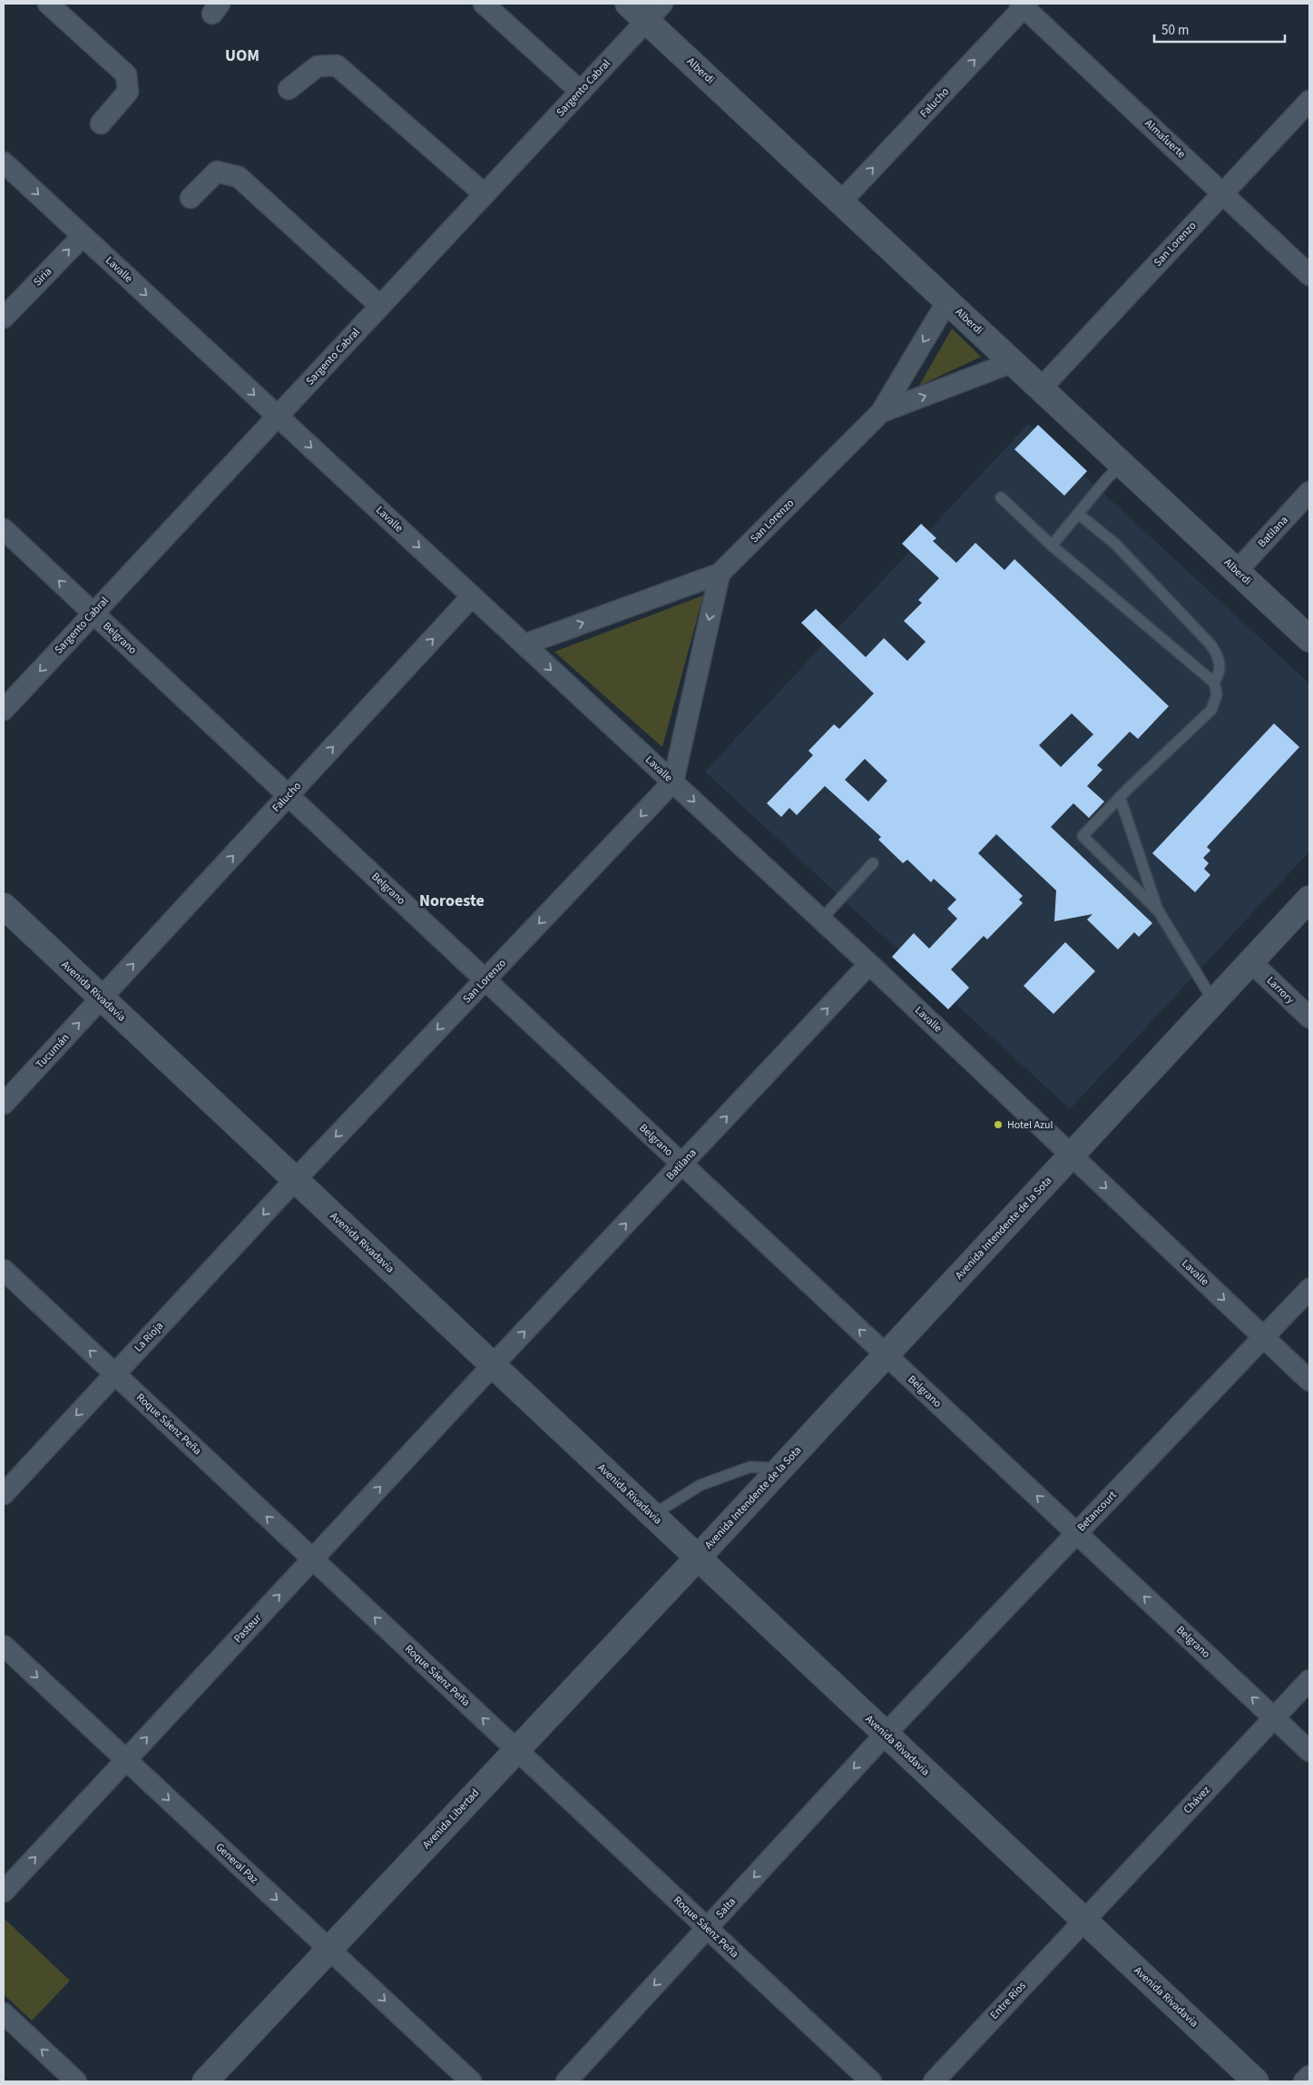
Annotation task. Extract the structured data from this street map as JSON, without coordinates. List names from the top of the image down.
{
  "streets": {
    "main road": [
      "Alberdi",
      "Avenida Rivadavia",
      "Avenida Intendente de la Sota",
      "Avenida Libertad"
    ],
    "street": [
      "Sargento Cabral",
      "Falucho",
      "Almafuerte",
      "San Lorenzo",
      "Lavalle",
      "Siria",
      "Batilana",
      "Belgrano",
      "Larrory",
      "Tucumán",
      "La Rioja",
      "Roque Sáenz Peña",
      "Betancourt",
      "Pasteur",
      "Chávez",
      "General Paz",
      "Salta",
      "Entre Ríos"
    ]
  },
  "crossings": [
    ["Alberdi", "Sargento Cabral"],
    ["Alberdi", "Falucho"],
    ["Alberdi", "San Lorenzo"],
    ["Alberdi", "Batilana"],
    ["Sargento Cabral", "Lavalle"],
    ["Sargento Cabral", "Belgrano"],
    ["Falucho", "Almafuerte"],
    ["Falucho", "Lavalle"],
    ["Falucho", "Belgrano"],
    ["Falucho", "Avenida Rivadavia"],
    ["Falucho", "Tucumán"],
    ["Almafuerte", "San Lorenzo"],
    ["San Lorenzo", "Lavalle"],
    ["San Lorenzo", "Belgrano"],
    ["San Lorenzo", "Avenida Rivadavia"],
    ["San Lorenzo", "La Rioja"],
    ["Lavalle", "Siria"],
    ["Lavalle", "Batilana"],
    ["Lavalle", "Avenida Intendente de la Sota"],
    ["Lavalle", "Betancourt"],
    ["Batilana", "Belgrano"],
    ["Batilana", "Avenida Rivadavia"],
    ["Batilana", "Pasteur"],
    ["Belgrano", "Avenida Intendente de la Sota"],
    ["Belgrano", "Betancourt"],
    ["Belgrano", "Chávez"],
    ["Larrory", "Avenida Intendente de la Sota"],
    ["Avenida Rivadavia", "Tucumán"],
    ["Avenida Rivadavia", "Avenida Intendente de la Sota"],
    ["Avenida Rivadavia", "La Rioja"],
    ["Avenida Rivadavia", "Betancourt"],
    ["Avenida Rivadavia", "Pasteur"],
    ["Avenida Rivadavia", "Chávez"],
    ["Avenida Rivadavia", "Avenida Libertad"],
    ["Avenida Rivadavia", "Salta"],
    ["Avenida Rivadavia", "Entre Ríos"],
    ["Avenida Intendente de la Sota", "Avenida Libertad"],
    ["La Rioja", "Roque Sáenz Peña"],
    ["Roque Sáenz Peña", "Pasteur"],
    ["Roque Sáenz Peña", "Avenida Libertad"],
    ["Roque Sáenz Peña", "Salta"],
    ["Betancourt", "Salta"],
    ["Pasteur", "General Paz"],
    ["Chávez", "Entre Ríos"],
    ["Avenida Libertad", "General Paz"]
  ],
  "one_way": [
    "Falucho",
    "Lavalle",
    "Siria",
    "Batilana",
    "Belgrano",
    "Tucumán",
    "La Rioja",
    "Roque Sáenz Peña",
    "Pasteur",
    "General Paz",
    "Salta"
  ],
  "districts": ["UOM", "Noroeste"],
  "places": ["Hotel Azul"],
  "scale_bar": "50 m"
}
